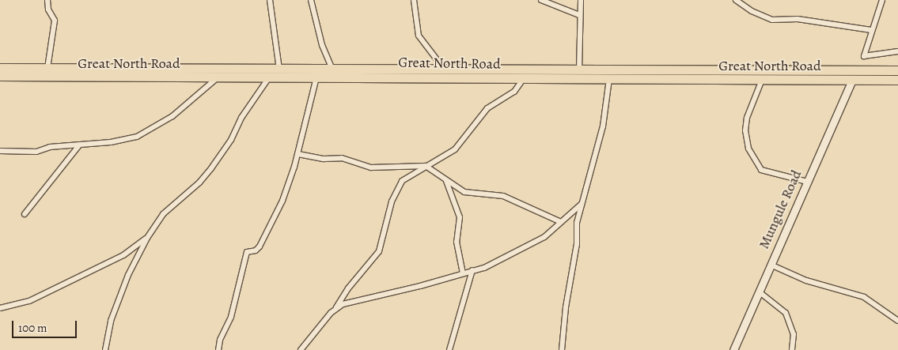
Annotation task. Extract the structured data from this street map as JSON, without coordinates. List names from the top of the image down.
{
  "streets": {
    "highway": ["Great North Road"],
    "street": ["Mungule Road"]
  },
  "crossings": [
    ["Great North Road", "Mungule Road"]
  ],
  "scale_bar": "100 m"
}
